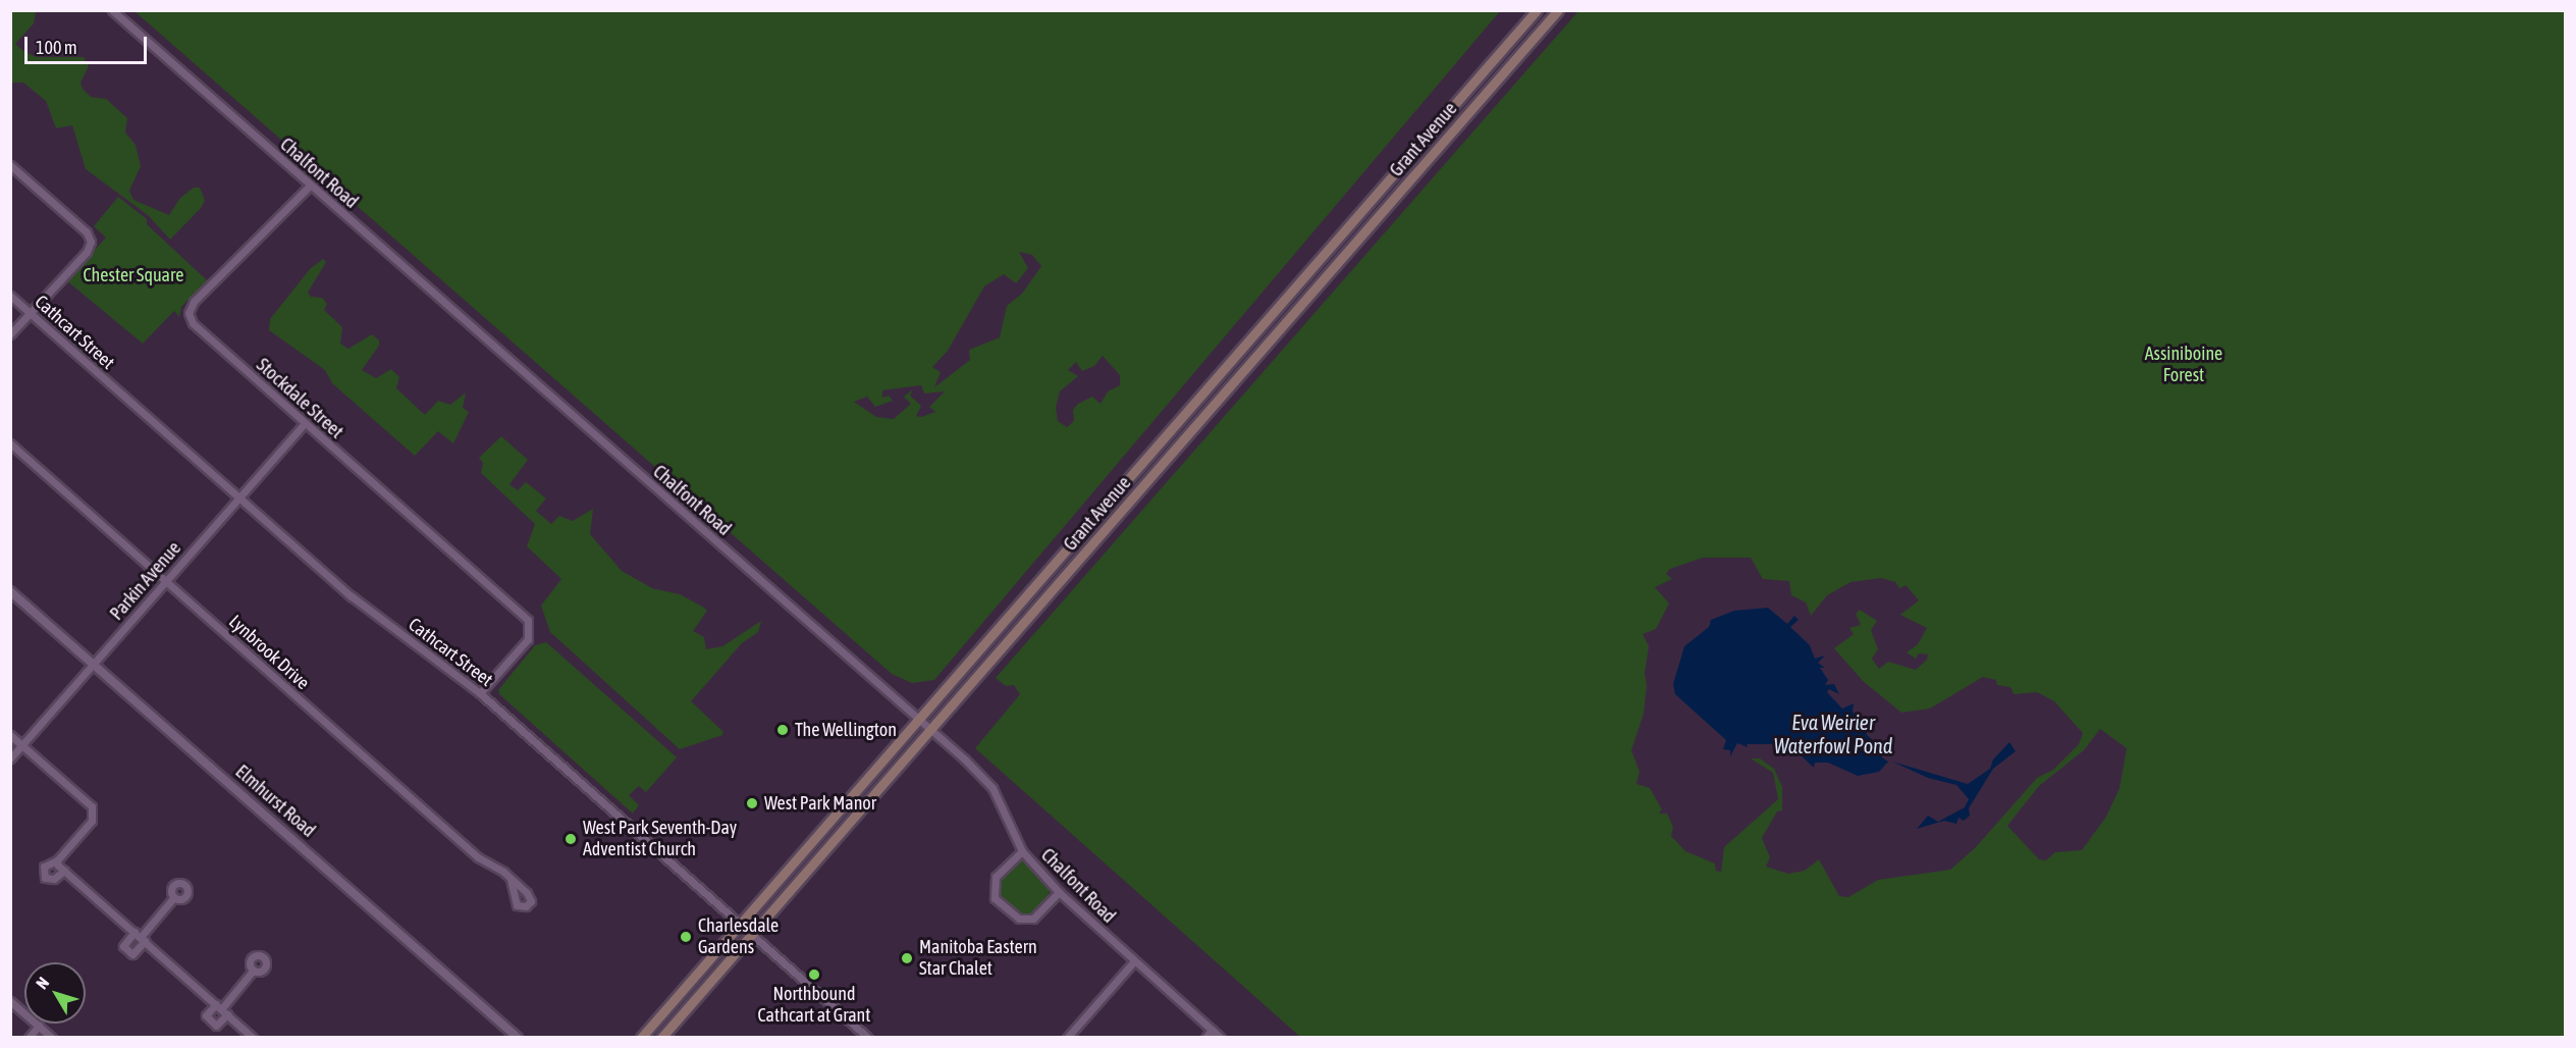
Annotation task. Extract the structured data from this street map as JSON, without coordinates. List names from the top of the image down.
{
  "streets": {
    "main road": ["Grant Avenue"],
    "street": [
      "Chalfont Road",
      "Cathcart Street",
      "Stockdale Street",
      "Parkin Avenue",
      "Lynbrook Drive",
      "Elmhurst Road"
    ]
  },
  "crossings": [
    ["Grant Avenue", "Chalfont Road"],
    ["Grant Avenue", "Cathcart Street"],
    ["Chalfont Road", "Stockdale Street"],
    ["Cathcart Street", "Stockdale Street"],
    ["Cathcart Street", "Parkin Avenue"],
    ["Stockdale Street", "Parkin Avenue"],
    ["Parkin Avenue", "Lynbrook Drive"],
    ["Parkin Avenue", "Elmhurst Road"]
  ],
  "water": ["Eva Weirier Waterfowl Pond"],
  "parks": ["Chester Square", "Assiniboine Forest"],
  "places": [
    "The Wellington",
    "West Park Manor",
    "West Park Seventh-Day Adventist Church",
    "Charlesdale Gardens",
    "Manitoba Eastern Star Chalet",
    "Northbound Cathcart at Grant"
  ],
  "scale_bar": "100 m",
  "north": "top left"
}
